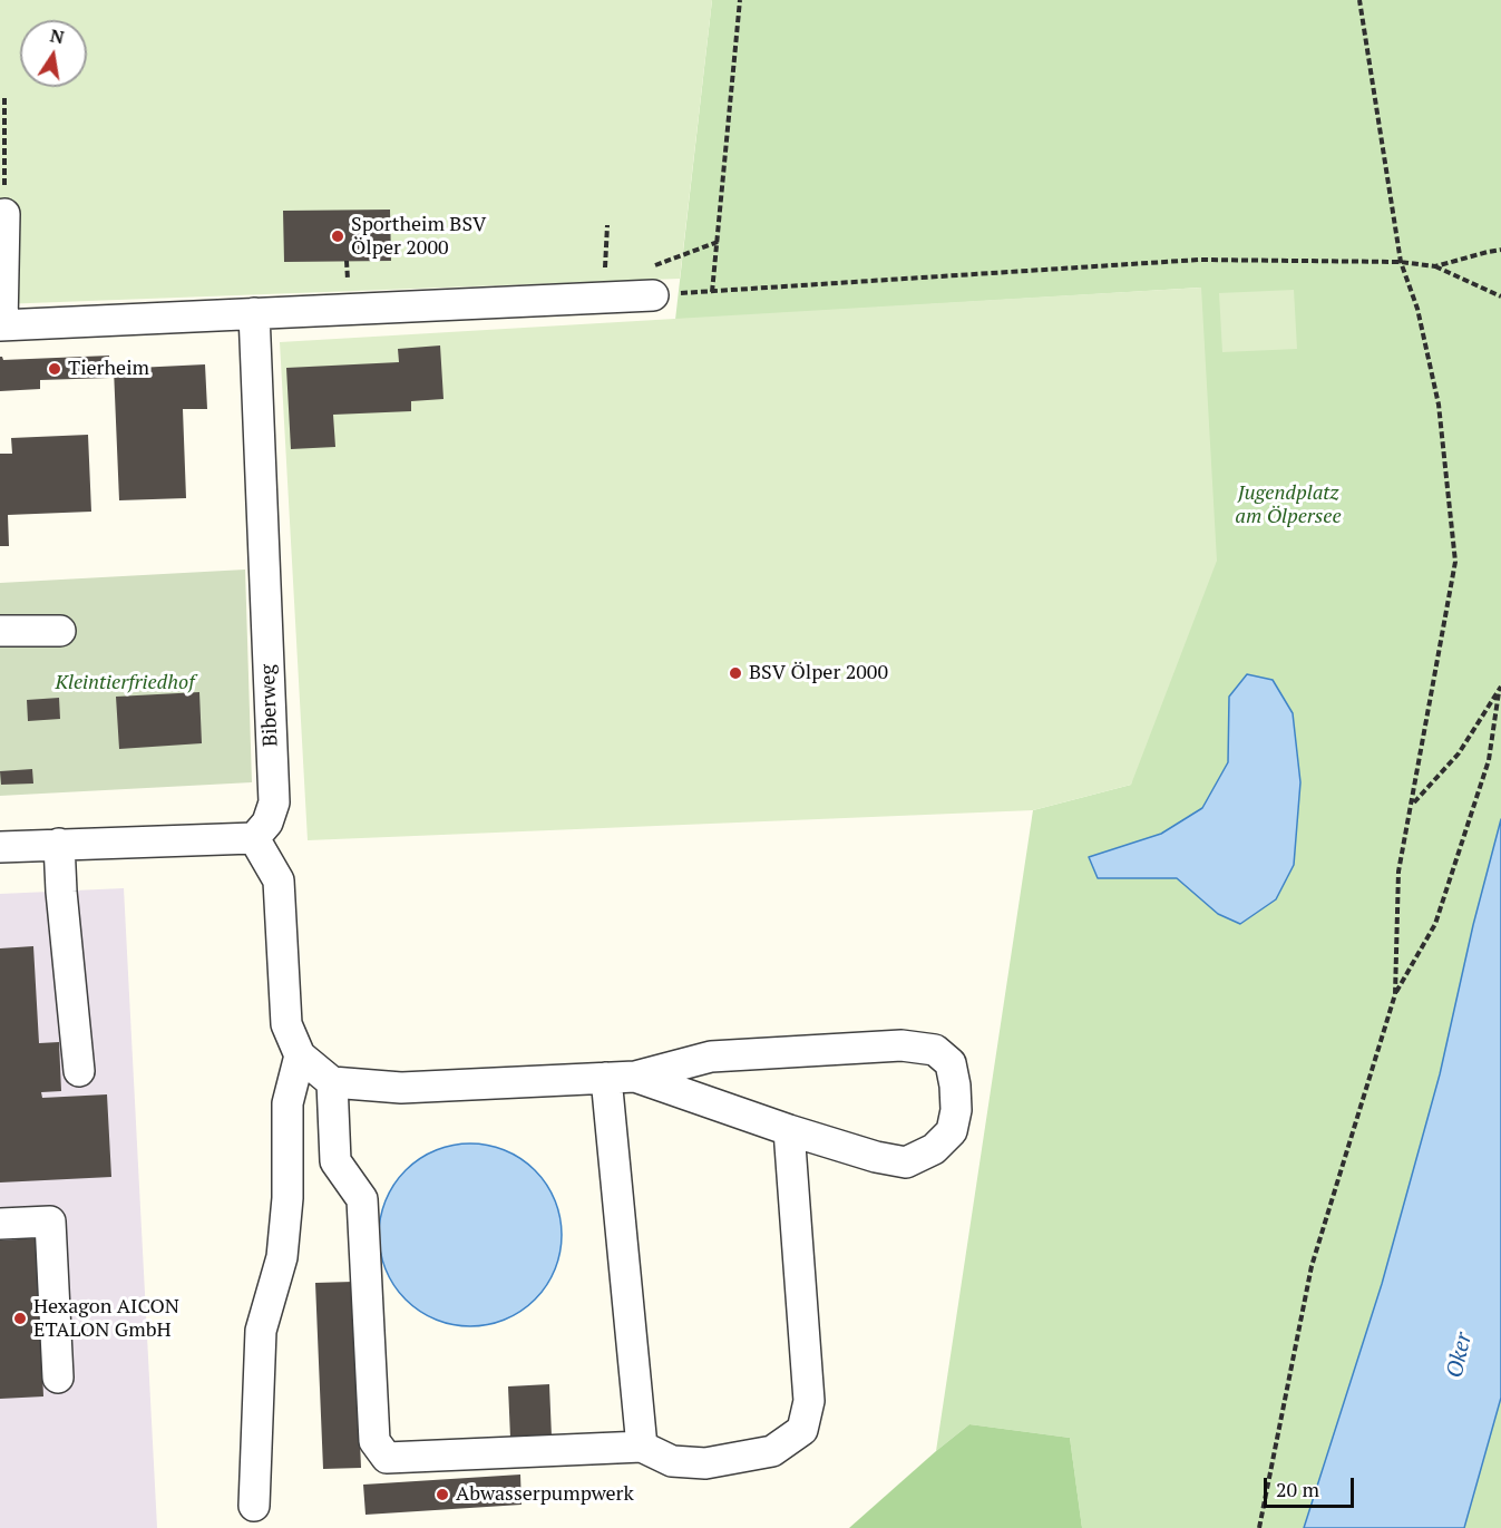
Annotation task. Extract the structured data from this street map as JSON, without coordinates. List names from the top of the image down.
{
  "streets": {
    "street": ["Biberweg"]
  },
  "water": ["Oker"],
  "parks": ["Jugendplatz am Ölpersee", "Kleintierfriedhof"],
  "places": [
    "Sportheim BSV Ölper 2000",
    "Tierheim",
    "BSV Ölper 2000",
    "Hexagon AICON ETALON GmbH",
    "Abwasserpumpwerk"
  ],
  "scale_bar": "20 m",
  "north": "top"
}
